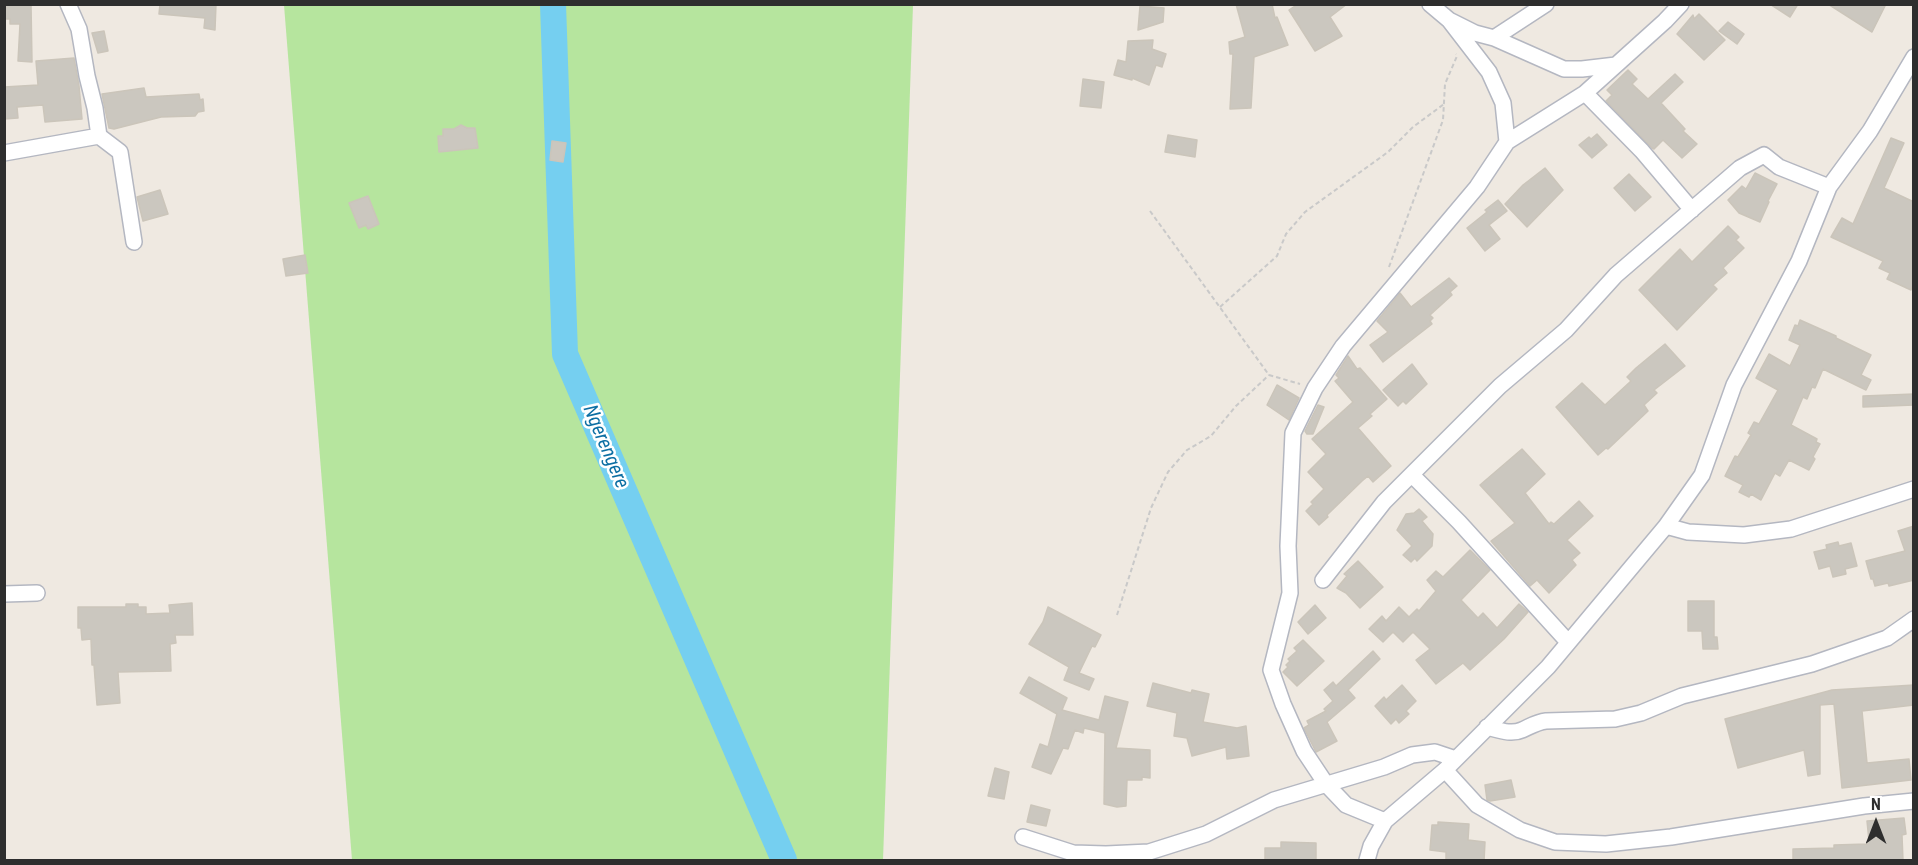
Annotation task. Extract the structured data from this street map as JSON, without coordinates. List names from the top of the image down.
{
  "water": ["Ngerengere"],
  "north": "top"
}
